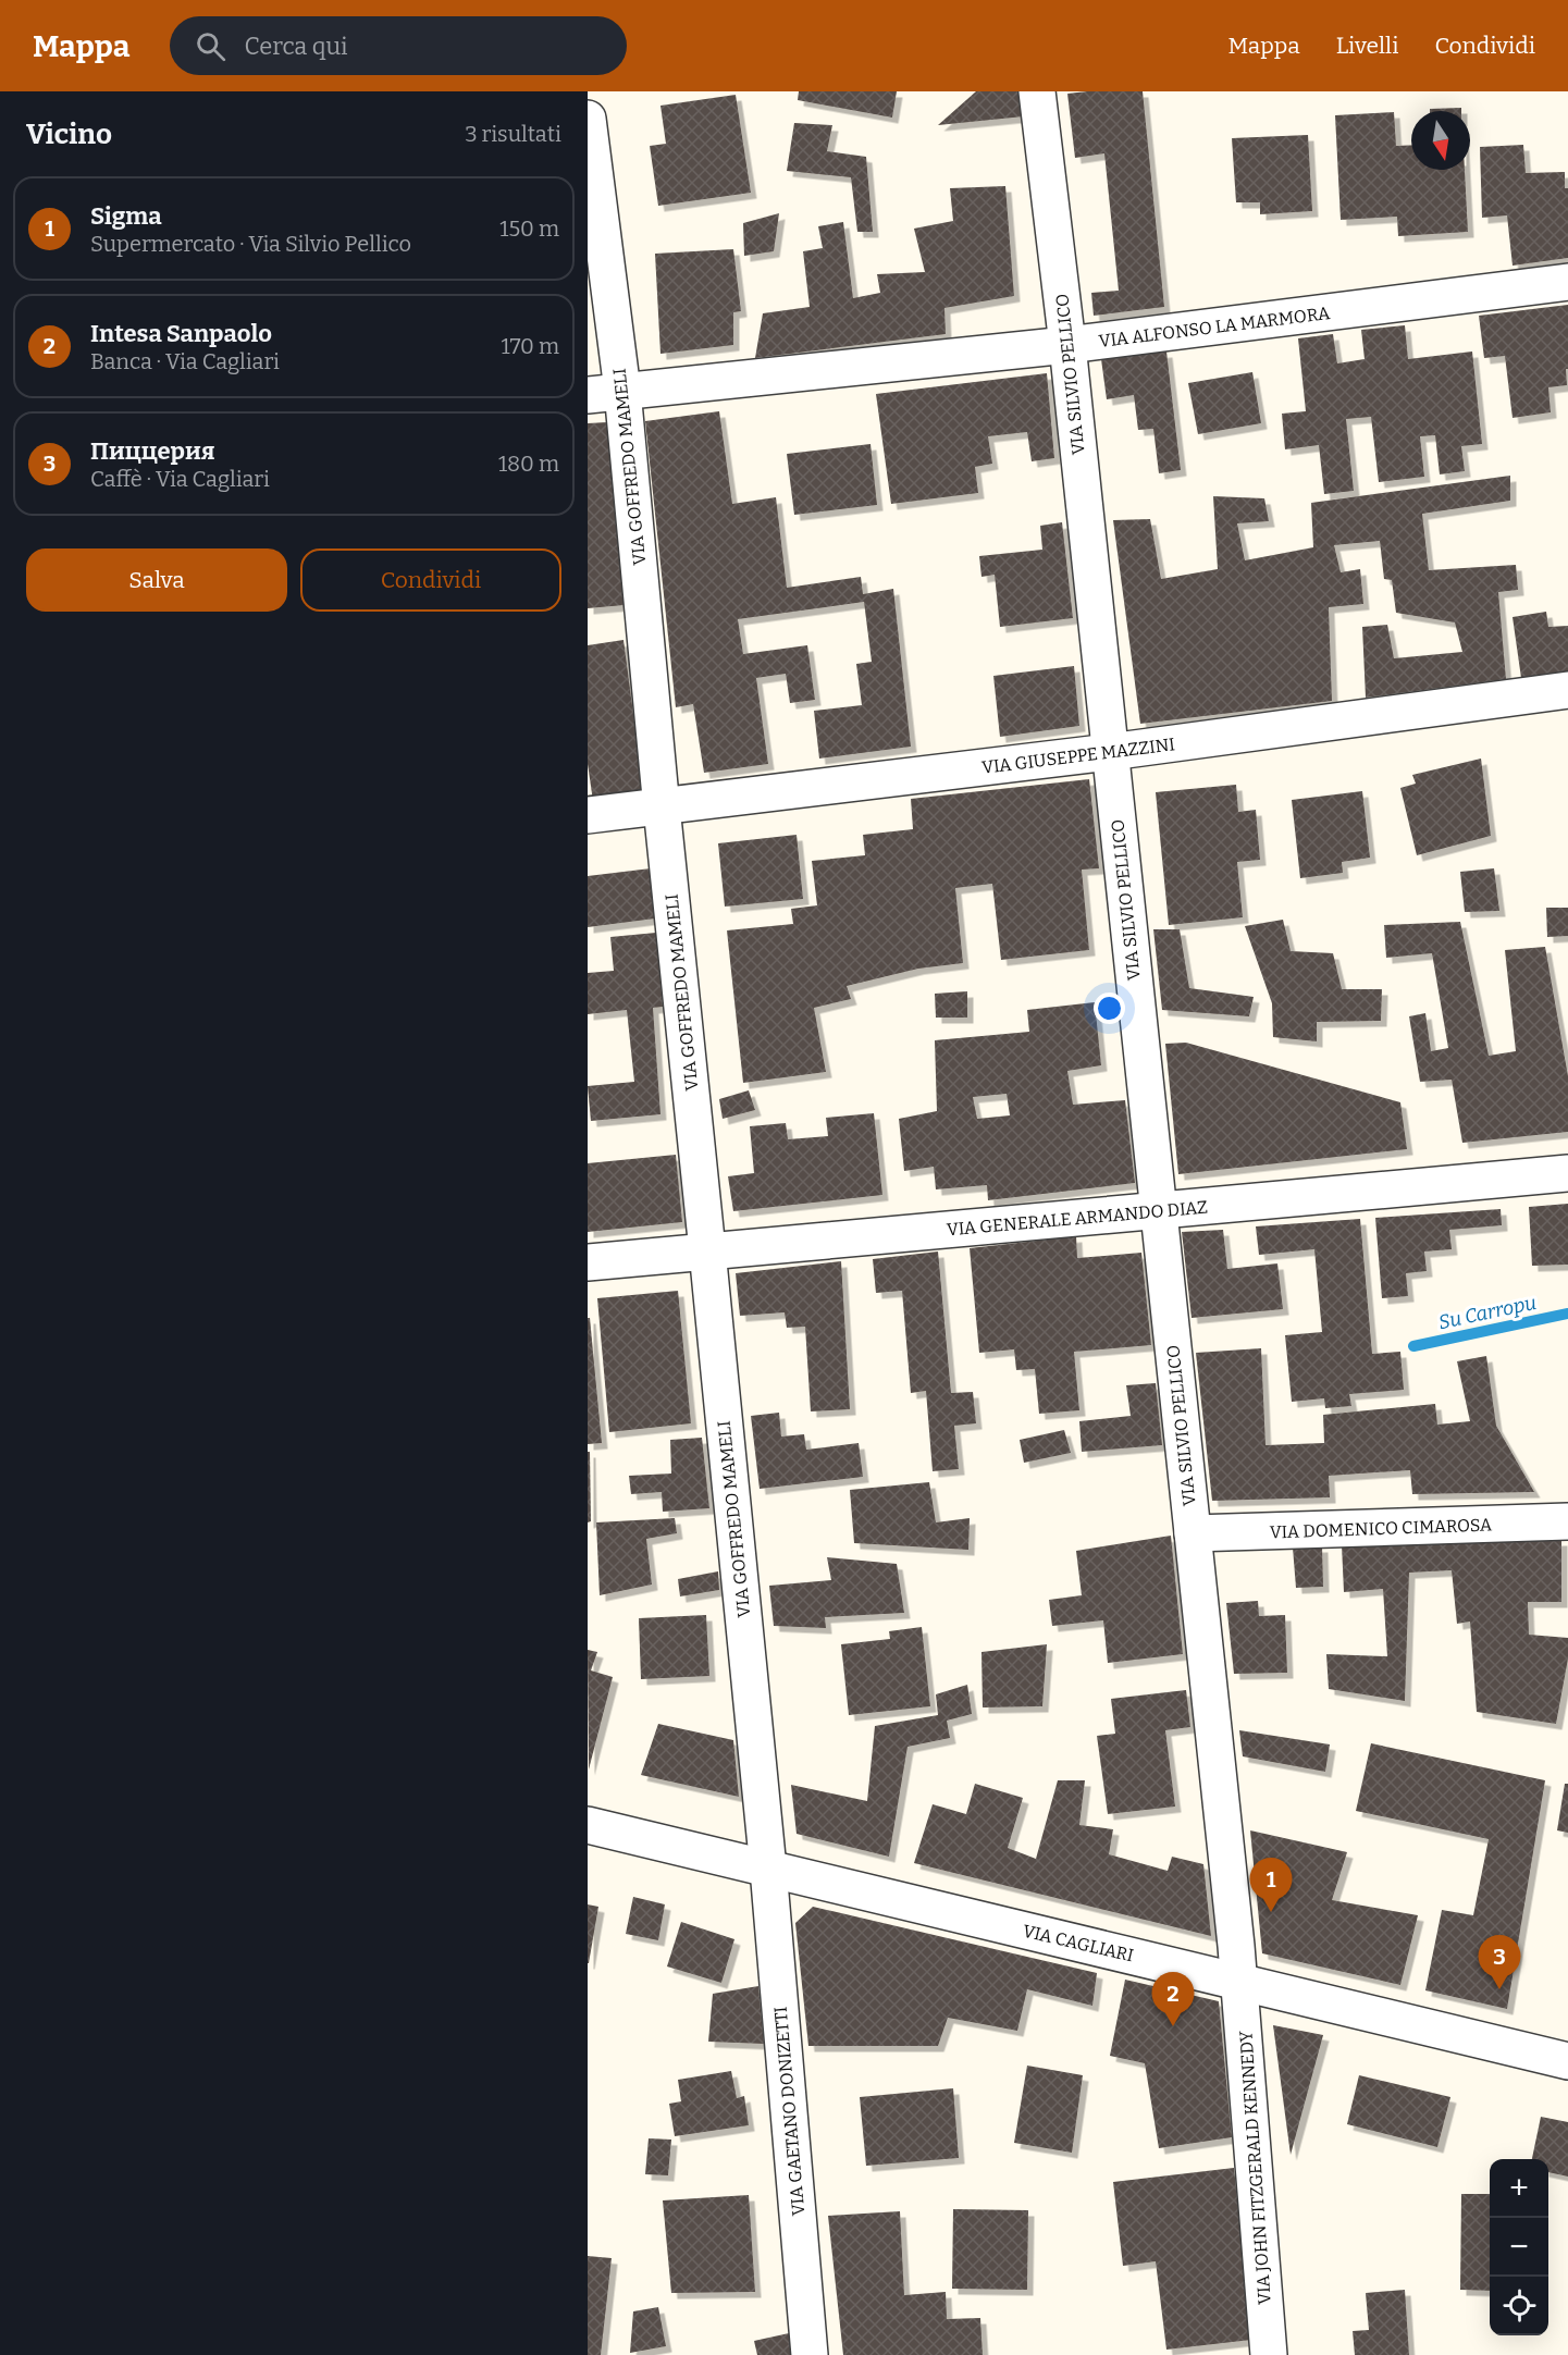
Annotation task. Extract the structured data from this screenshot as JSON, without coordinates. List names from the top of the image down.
{
  "streets": {
    "street": [
      "VIA ALFONSO LA MARMORA",
      "VIA SILVIO PELLICO",
      "VIA GOFFREDO MAMELI",
      "VIA GIUSEPPE MAZZINI",
      "VIA GENERALE ARMANDO DIAZ",
      "VIA DOMENICO CIMAROSA",
      "VIA CAGLIARI",
      "VIA GAETANO DONIZETTI",
      "VIA JOHN FITZGERALD KENNEDY"
    ]
  },
  "crossings": [
    ["VIA ALFONSO LA MARMORA", "VIA SILVIO PELLICO"],
    ["VIA ALFONSO LA MARMORA", "VIA GOFFREDO MAMELI"],
    ["VIA SILVIO PELLICO", "VIA GIUSEPPE MAZZINI"],
    ["VIA SILVIO PELLICO", "VIA GENERALE ARMANDO DIAZ"],
    ["VIA SILVIO PELLICO", "VIA DOMENICO CIMAROSA"],
    ["VIA SILVIO PELLICO", "VIA CAGLIARI"],
    ["VIA SILVIO PELLICO", "VIA JOHN FITZGERALD KENNEDY"],
    ["VIA GOFFREDO MAMELI", "VIA GIUSEPPE MAZZINI"],
    ["VIA GOFFREDO MAMELI", "VIA GENERALE ARMANDO DIAZ"],
    ["VIA GOFFREDO MAMELI", "VIA CAGLIARI"],
    ["VIA GOFFREDO MAMELI", "VIA GAETANO DONIZETTI"],
    ["VIA CAGLIARI", "VIA GAETANO DONIZETTI"],
    ["VIA CAGLIARI", "VIA JOHN FITZGERALD KENNEDY"]
  ],
  "water": ["Su Carropu"],
  "north": "bottom",
  "page": {
    "header": "Mappa",
    "search": "Cerca qui",
    "nav": ["Mappa", "Livelli", "Condividi"],
    "heading": ["Vicino", "3 risultati"],
    "list": [
      {
        "mark": "1",
        "name": "Sigma",
        "note": "Supermercato · Via Silvio Pellico",
        "value": "150 m"
      },
      {
        "mark": "2",
        "name": "Intesa Sanpaolo",
        "note": "Banca · Via Cagliari",
        "value": "170 m"
      },
      {
        "mark": "3",
        "name": "Пиццерия",
        "note": "Caffè · Via Cagliari",
        "value": "180 m"
      }
    ],
    "buttons": ["Salva", "Condividi"],
    "pins": ["1", "3", "2"],
    "map_buttons": ["+", "−"]
  }
}
